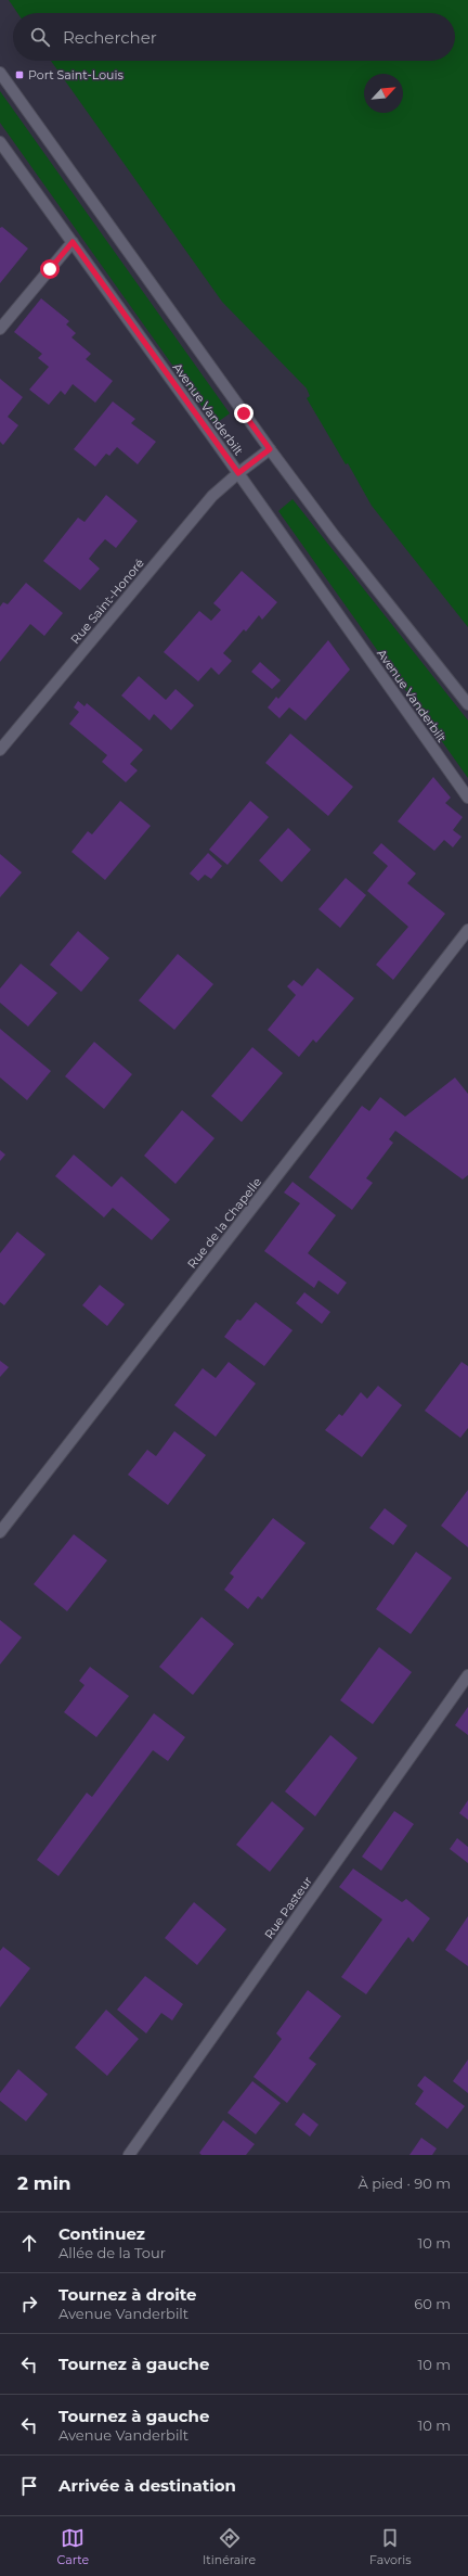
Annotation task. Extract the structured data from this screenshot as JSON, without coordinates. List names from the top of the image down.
{
  "streets": {
    "street": [
      "Avenue Vanderbilt",
      "Rue Saint-Honoré",
      "Rue de la Chapelle",
      "Rue Pasteur"
    ]
  },
  "crossings": [
    ["Avenue Vanderbilt", "Rue Saint-Honoré"]
  ],
  "places": {
    "transit": ["Port Saint-Louis"]
  },
  "north": "top right",
  "page": {
    "search": "Rechercher",
    "heading": ["2 min", "À pied · 90 m"],
    "list": [
      ["Continuez", "Allée de la Tour", "10 m"],
      ["Tournez à droite", "Avenue Vanderbilt", "60 m"],
      ["Tournez à gauche", "10 m"],
      ["Tournez à gauche", "Avenue Vanderbilt", "10 m"],
      "Arrivée à destination"
    ],
    "nav": ["Carte", "Itinéraire", "Favoris"]
  }
}
